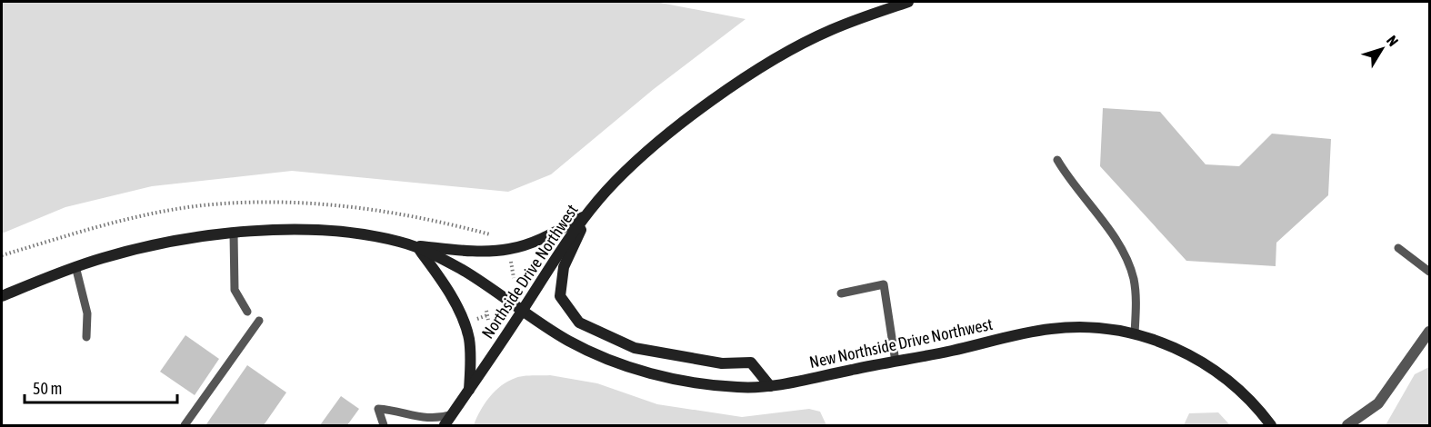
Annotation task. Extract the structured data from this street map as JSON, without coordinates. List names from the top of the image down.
{
  "streets": {
    "street": ["Northside Drive Northwest", "New Northside Drive Northwest"]
  },
  "crossings": [
    ["Northside Drive Northwest", "New Northside Drive Northwest"]
  ],
  "scale_bar": "50 m",
  "north": "top right"
}
